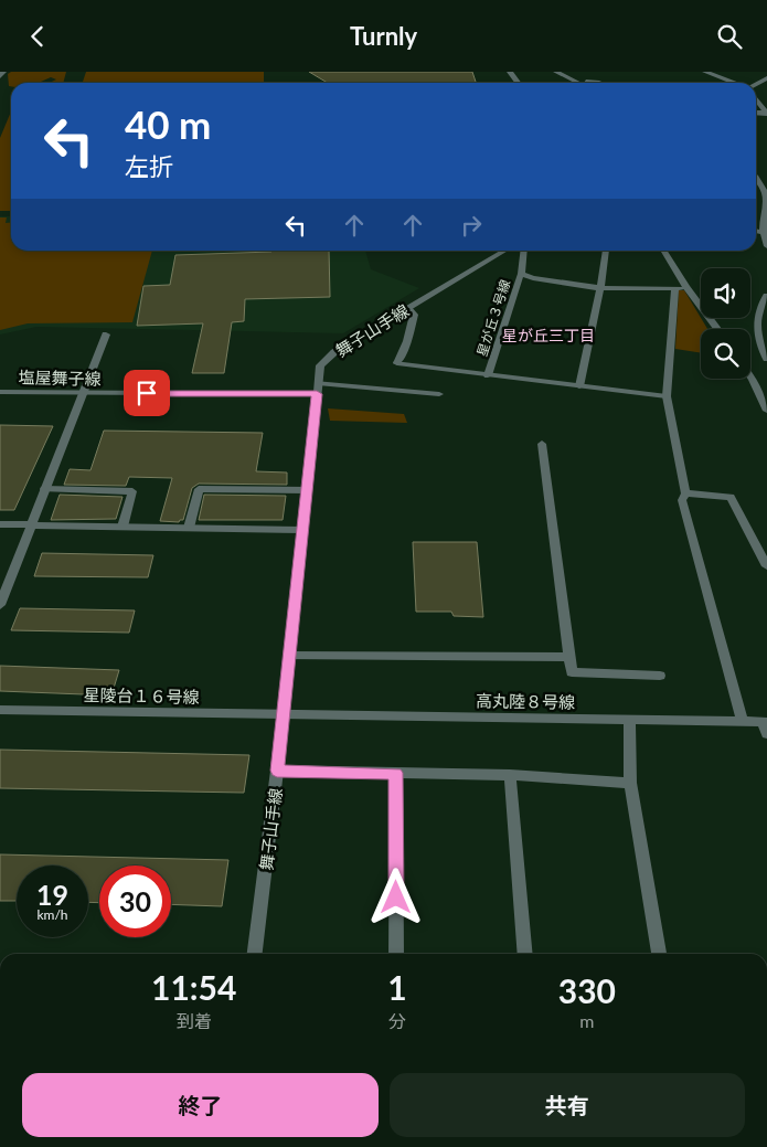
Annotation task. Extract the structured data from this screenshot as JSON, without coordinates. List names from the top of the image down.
{
  "streets": {
    "street": [
      "星が丘３号線",
      "舞子山手線",
      "塩屋舞子線",
      "星陵台１６号線",
      "高丸陸８号線"
    ]
  },
  "crossings": [
    ["舞子山手線", "塩屋舞子線"],
    ["舞子山手線", "星陵台１６号線"],
    ["舞子山手線", "高丸陸８号線"],
    ["星陵台１６号線", "高丸陸８号線"]
  ],
  "districts": ["星が丘三丁目"],
  "page": {
    "header": "Turnly",
    "turn": ["40 m", "左折"],
    "speed": "19 km/h",
    "limit": "30",
    "eta": [
      "11:54",
      "到着",
      "1",
      "分",
      "330",
      "m"
    ],
    "buttons": ["終了", "共有"]
  }
}
